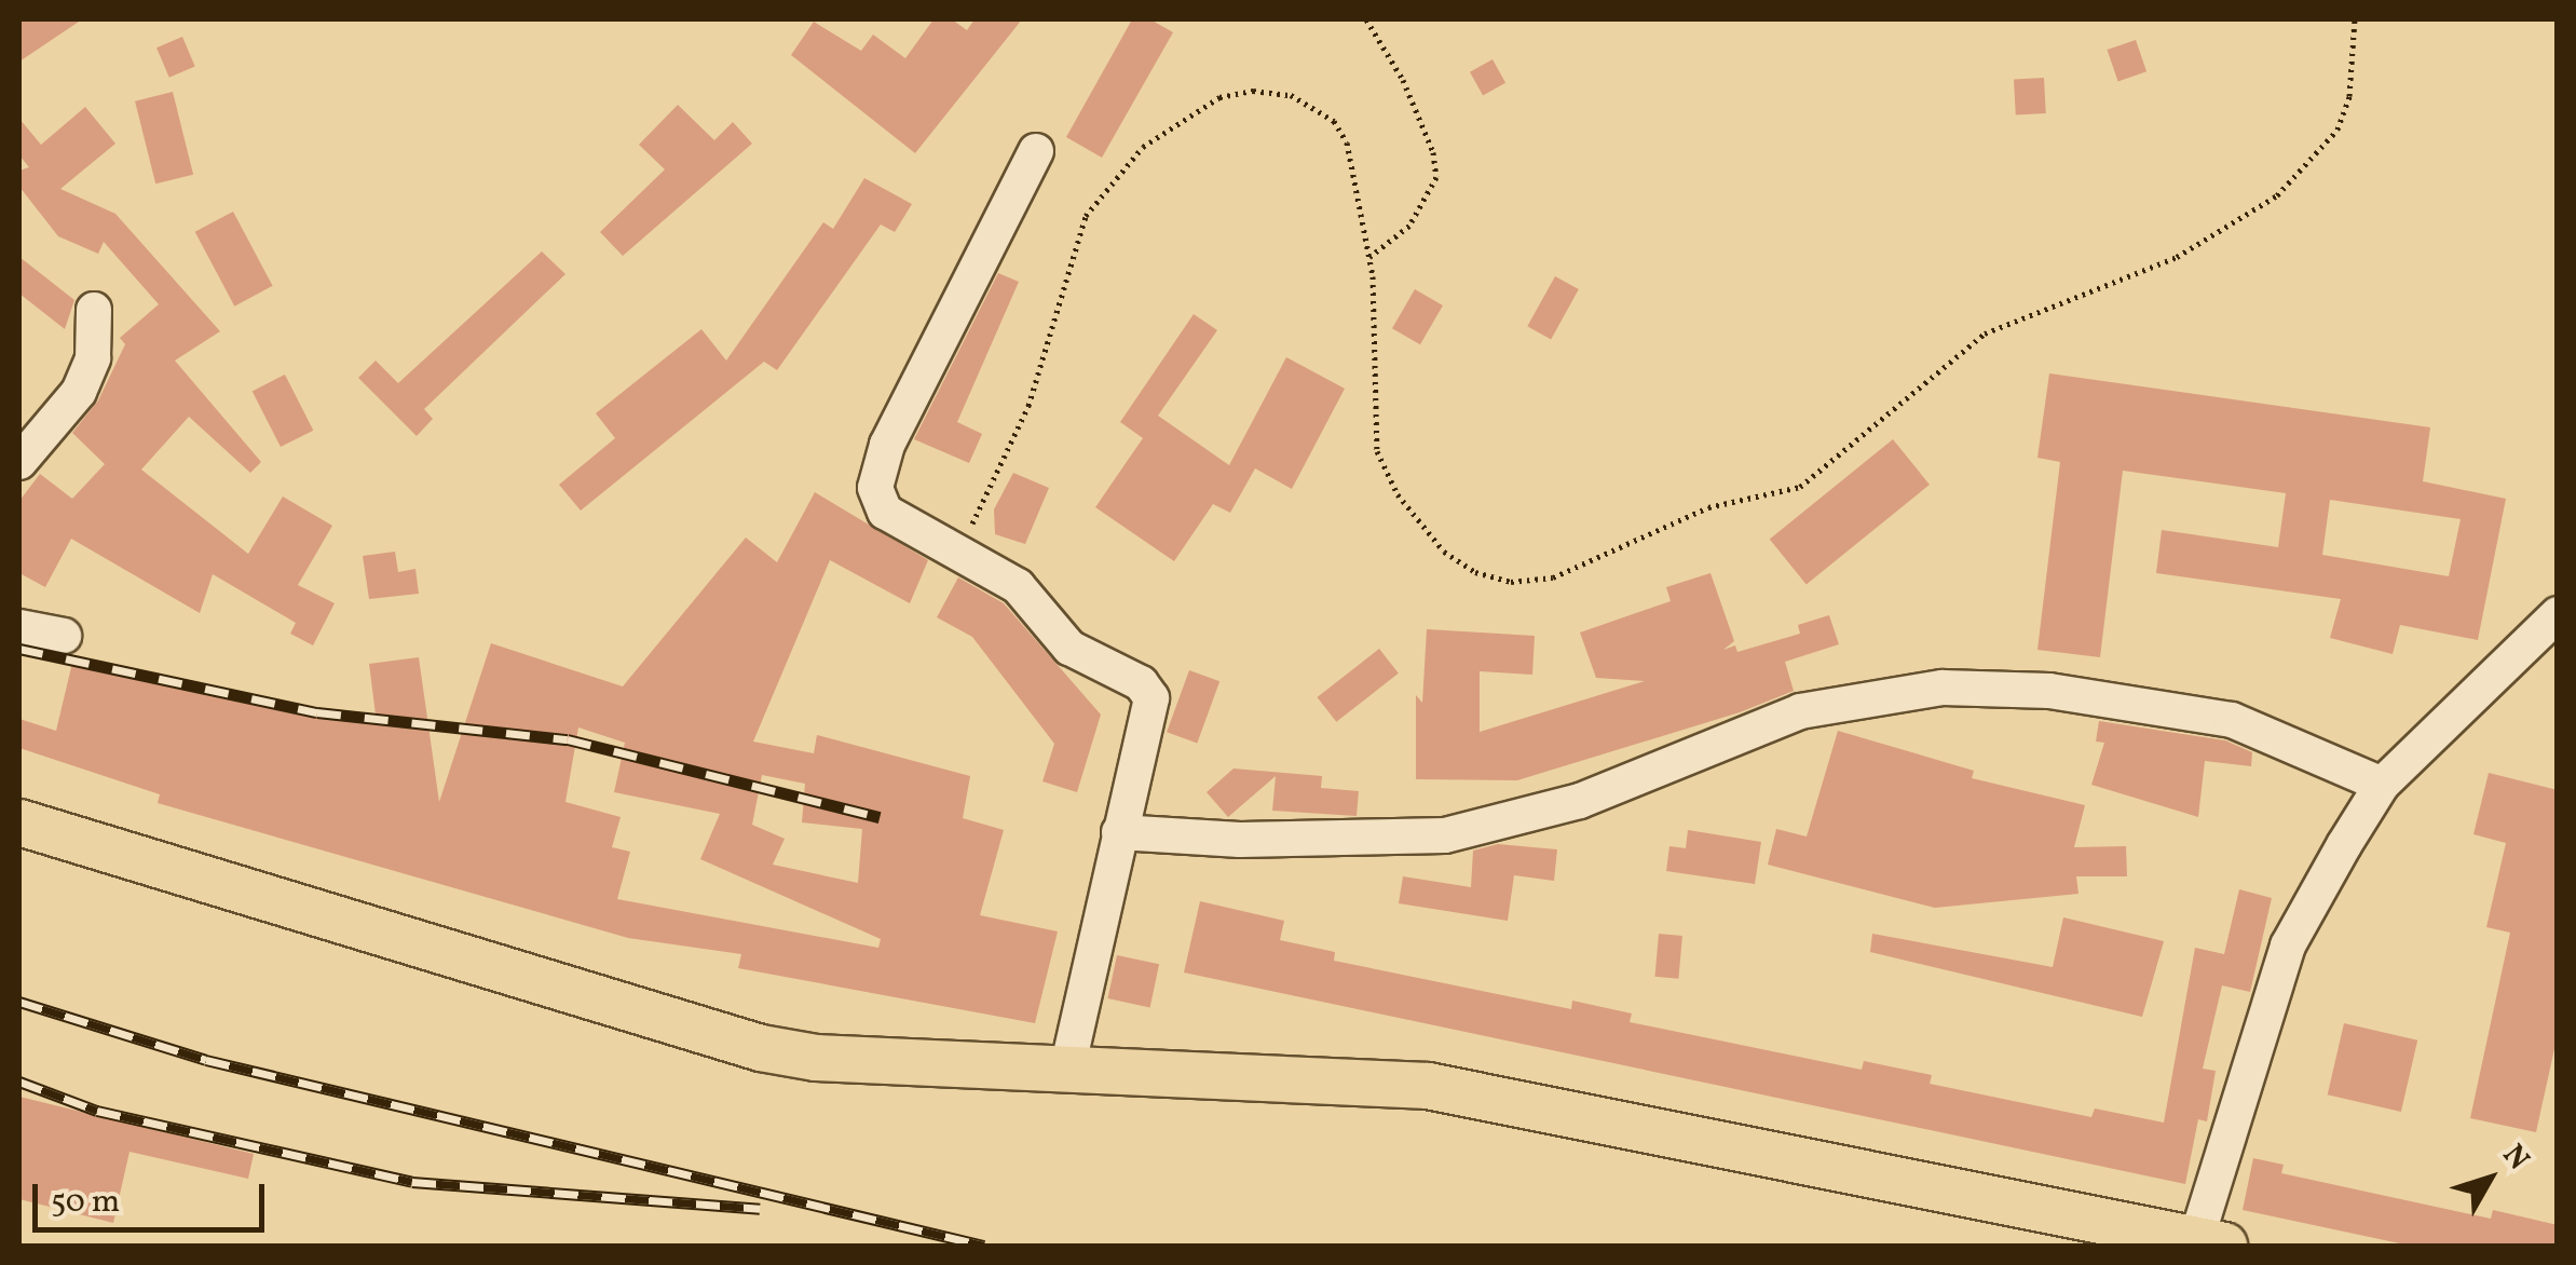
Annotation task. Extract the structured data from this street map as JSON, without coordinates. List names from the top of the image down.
{
  "scale_bar": "50 m",
  "north": "top right"
}
